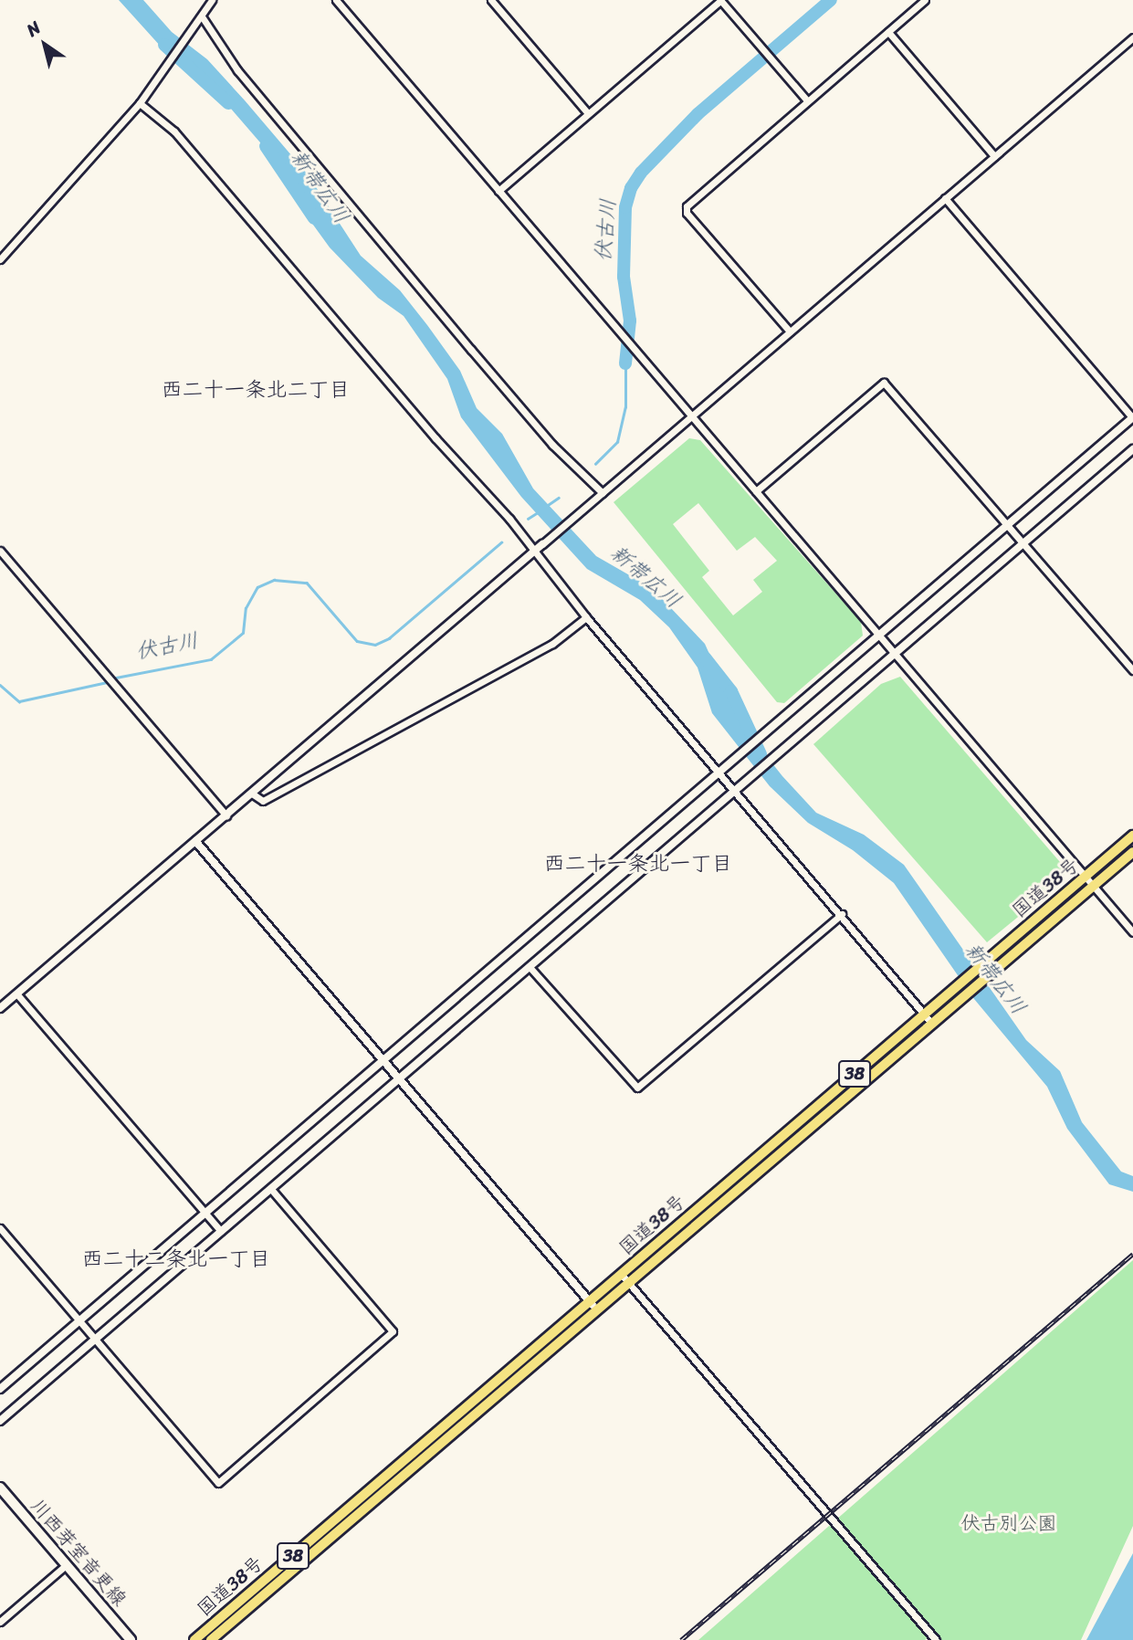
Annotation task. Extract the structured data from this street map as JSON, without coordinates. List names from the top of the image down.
{
  "streets": {
    "highway": ["国道38号", "38"],
    "main road": ["川西芽室音更線"]
  },
  "districts": ["西二十一条北二丁目", "西二十一条北一丁目", "西二十二条北一丁目"],
  "water": ["新帯広川", "伏古川"],
  "parks": ["伏古別公園"],
  "north": "top left"
}
